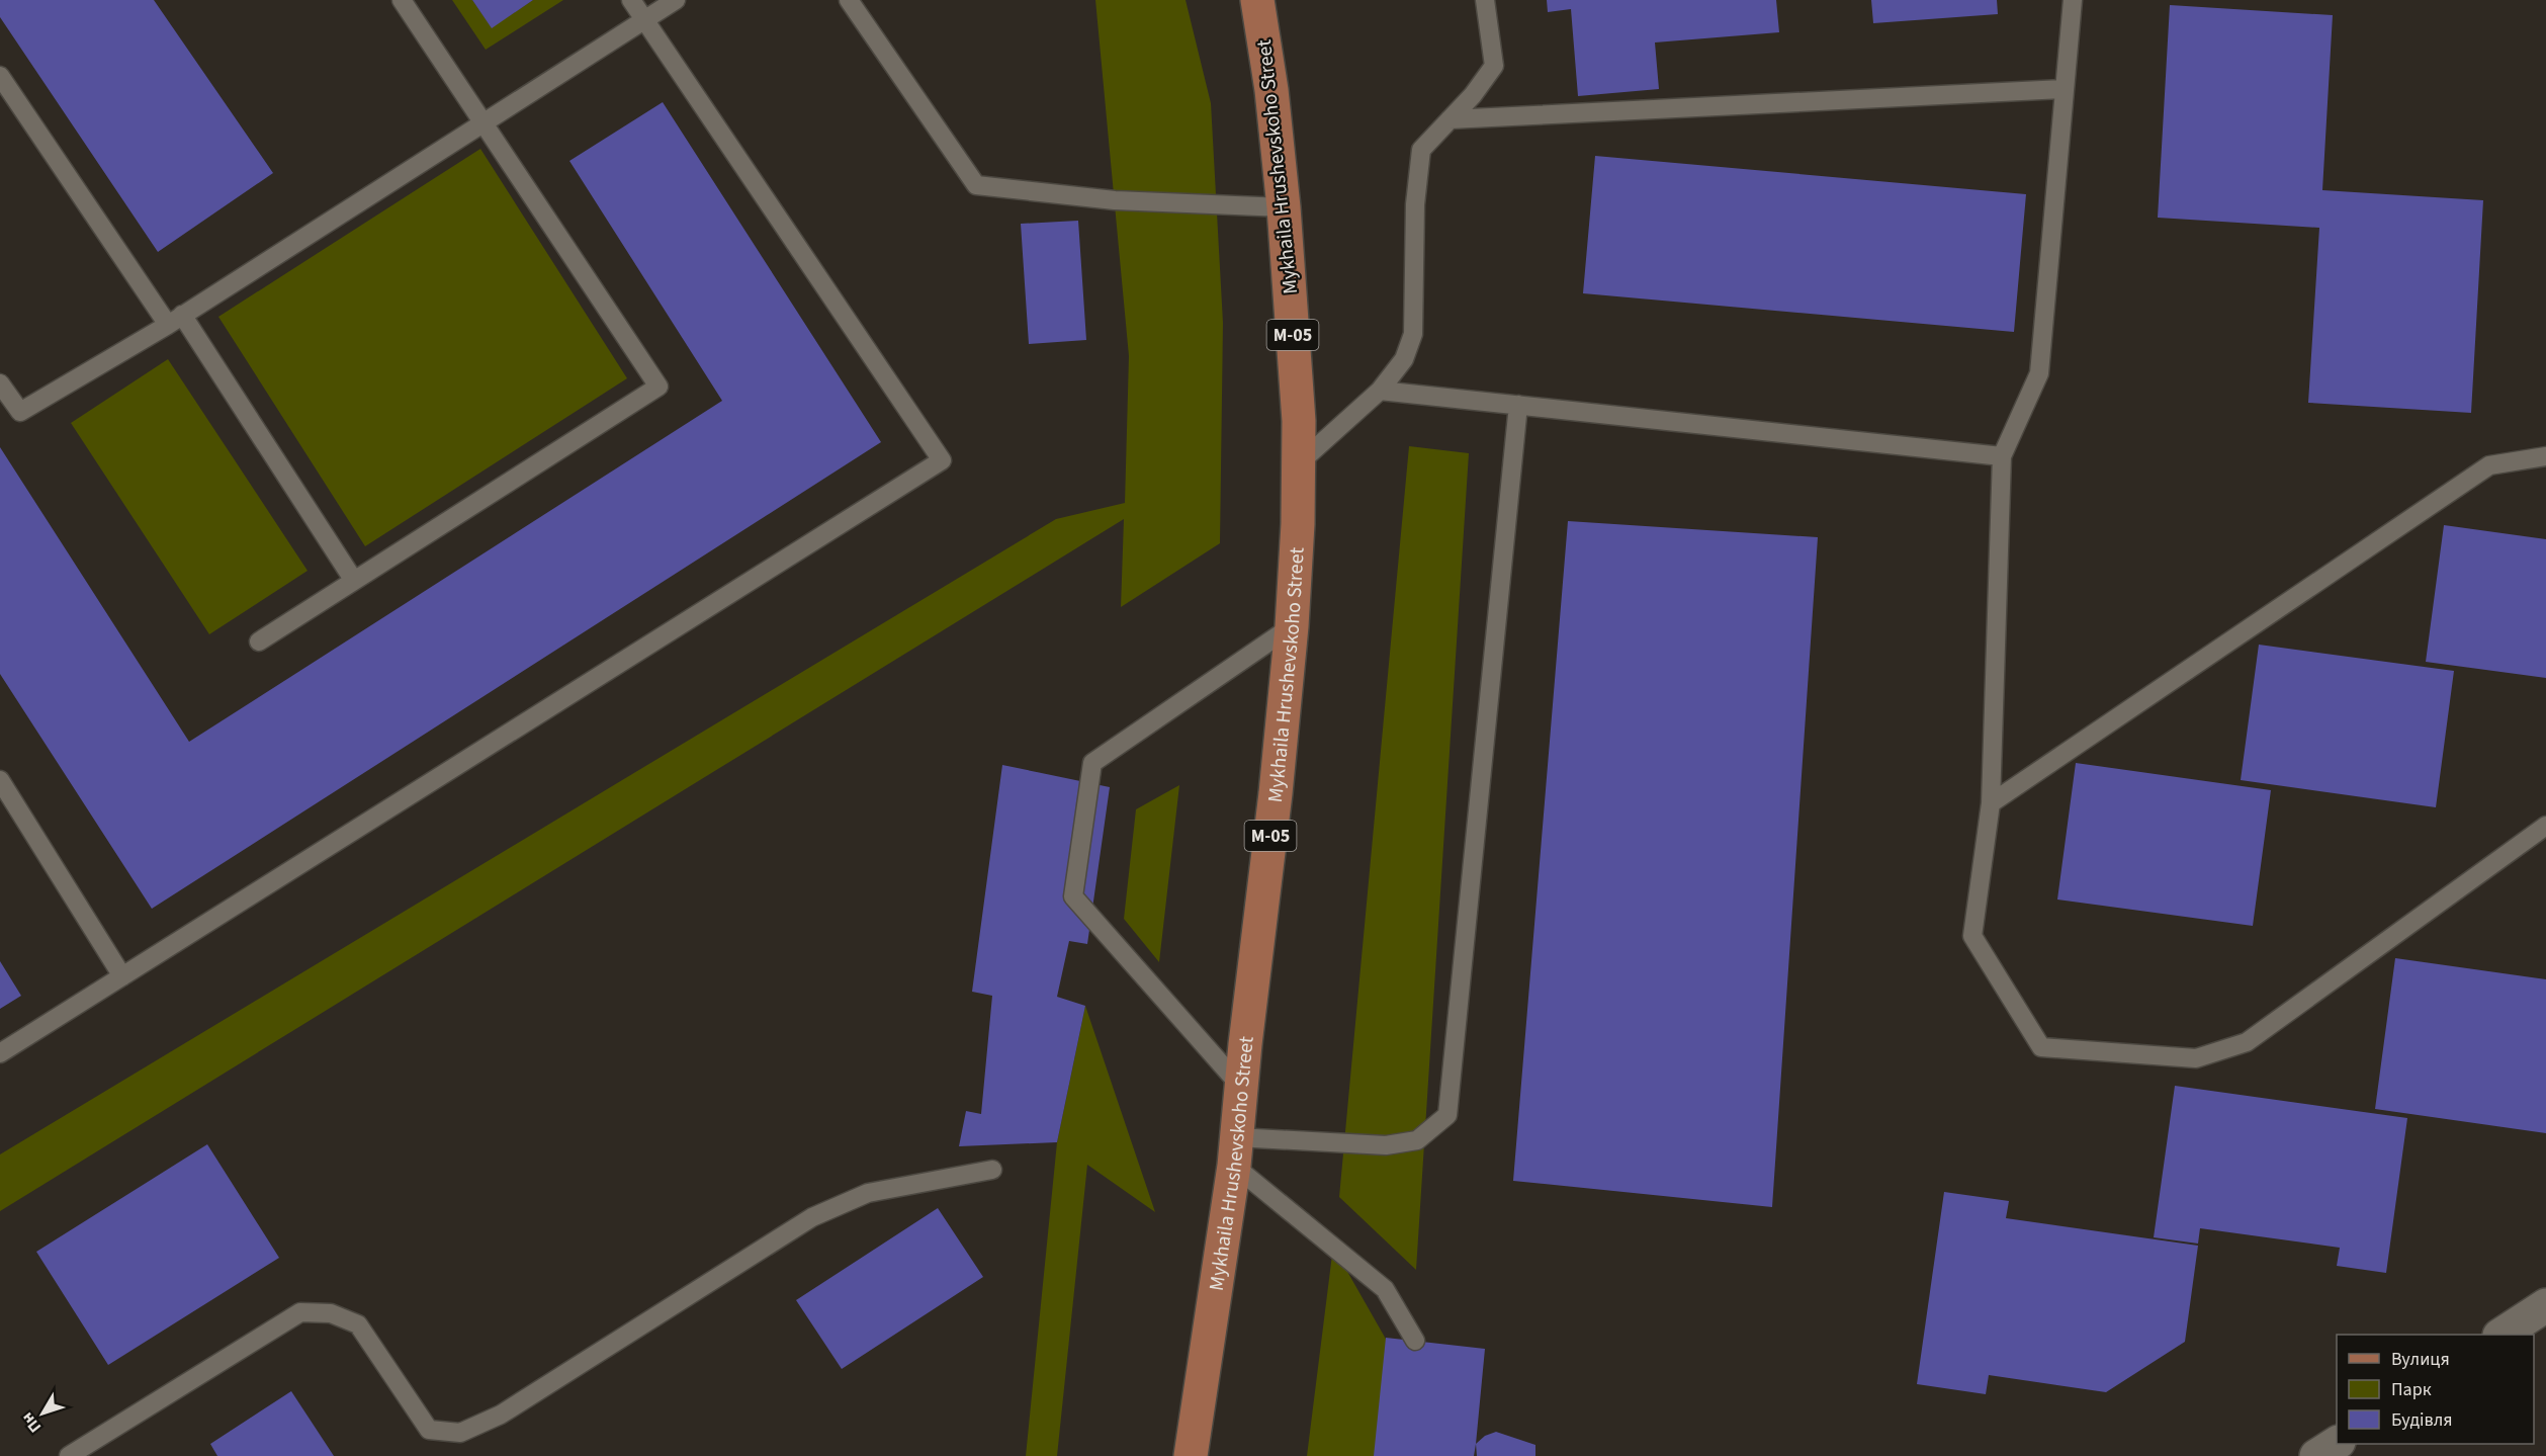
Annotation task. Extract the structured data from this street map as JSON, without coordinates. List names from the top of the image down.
{
  "streets": {
    "main road": ["Mykhaila Hrushevskoho Street", "М-05"]
  },
  "legend": ["Вулиця", "Парк", "Будівля"],
  "north": "bottom left"
}
